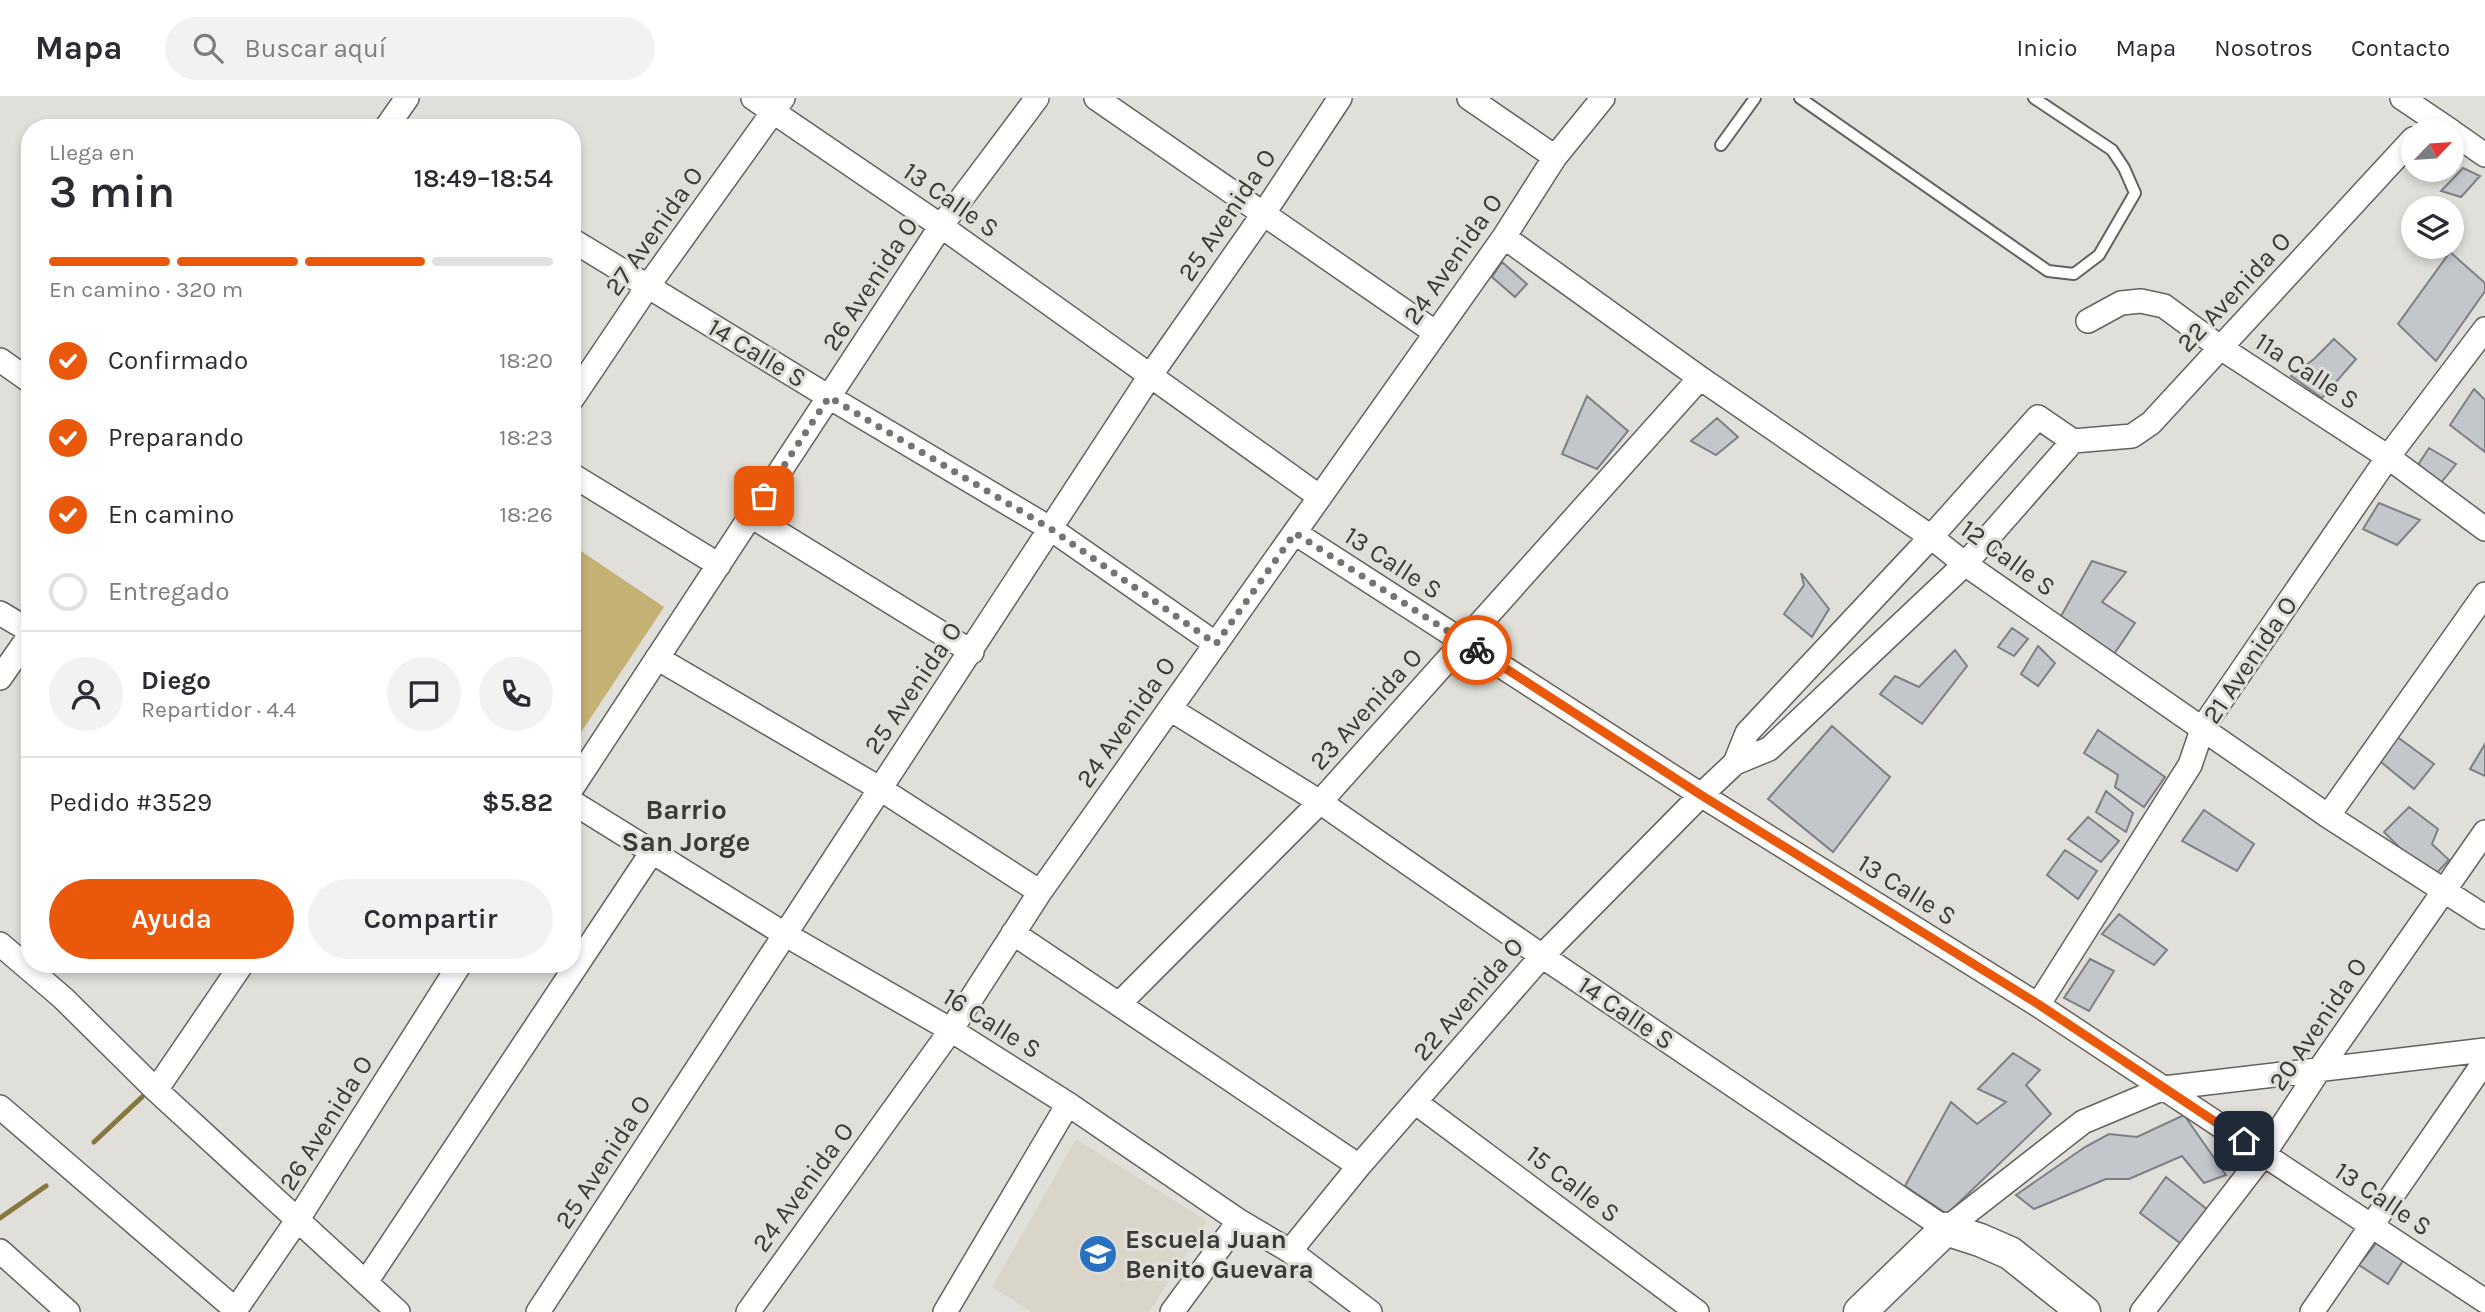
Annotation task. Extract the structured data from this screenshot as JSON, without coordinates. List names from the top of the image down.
{
  "streets": {
    "street": [
      "13 Calle S",
      "25 Avenida O",
      "27 Avenida O",
      "24 Avenida O",
      "26 Avenida O",
      "22 Avenida O",
      "14 Calle S",
      "11a Calle S",
      "12 Calle S",
      "21 Avenida O",
      "23 Avenida O",
      "16 Calle S",
      "20 Avenida O",
      "15 Calle S"
    ]
  },
  "crossings": [
    ["13 Calle S", "25 Avenida O"],
    ["13 Calle S", "27 Avenida O"],
    ["13 Calle S", "24 Avenida O"],
    ["13 Calle S", "26 Avenida O"],
    ["13 Calle S", "22 Avenida O"],
    ["13 Calle S", "21 Avenida O"],
    ["13 Calle S", "23 Avenida O"],
    ["13 Calle S", "20 Avenida O"],
    ["25 Avenida O", "14 Calle S"],
    ["25 Avenida O", "16 Calle S"],
    ["27 Avenida O", "14 Calle S"],
    ["24 Avenida O", "14 Calle S"],
    ["24 Avenida O", "12 Calle S"],
    ["24 Avenida O", "16 Calle S"],
    ["26 Avenida O", "14 Calle S"],
    ["22 Avenida O", "14 Calle S"],
    ["22 Avenida O", "11a Calle S"],
    ["22 Avenida O", "16 Calle S"],
    ["22 Avenida O", "15 Calle S"],
    ["14 Calle S", "23 Avenida O"],
    ["11a Calle S", "21 Avenida O"],
    ["12 Calle S", "21 Avenida O"],
    ["12 Calle S", "23 Avenida O"],
    ["12 Calle S", "20 Avenida O"]
  ],
  "districts": ["Barrio San Jorge"],
  "places": {
    "school or university": ["Escuela Juan Benito Guevara"]
  },
  "north": "top right",
  "page": {
    "header": "Mapa",
    "search": "Buscar aquí",
    "nav": [
      "Inicio",
      "Mapa",
      "Nosotros",
      "Contacto"
    ],
    "heading": ["3 min", "Llega en", "18:49–18:54"],
    "panel": [
      "Diego",
      "Repartidor · 4.4",
      "Pedido #3529",
      "$5.82"
    ],
    "bar": "En camino · 320 m",
    "list": [
      ["Confirmado", "18:20"],
      ["Preparando", "18:23"],
      ["En camino", "18:26"],
      "Entregado"
    ],
    "buttons": ["Ayuda", "Compartir"]
  }
}
